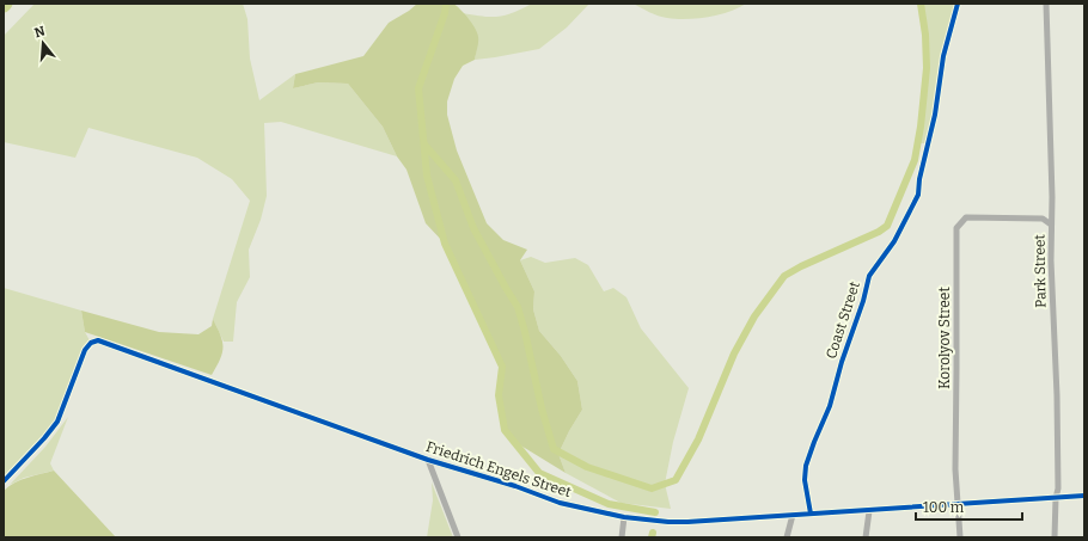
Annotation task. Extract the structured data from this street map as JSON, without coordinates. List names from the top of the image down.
{
  "streets": {
    "street": [
      "Park Street",
      "Coast Street",
      "Korolyov Street",
      "Friedrich Engels Street"
    ]
  },
  "crossings": [
    ["Park Street", "Friedrich Engels Street"],
    ["Coast Street", "Friedrich Engels Street"],
    ["Korolyov Street", "Friedrich Engels Street"]
  ],
  "scale_bar": "100 m",
  "north": "top"
}
